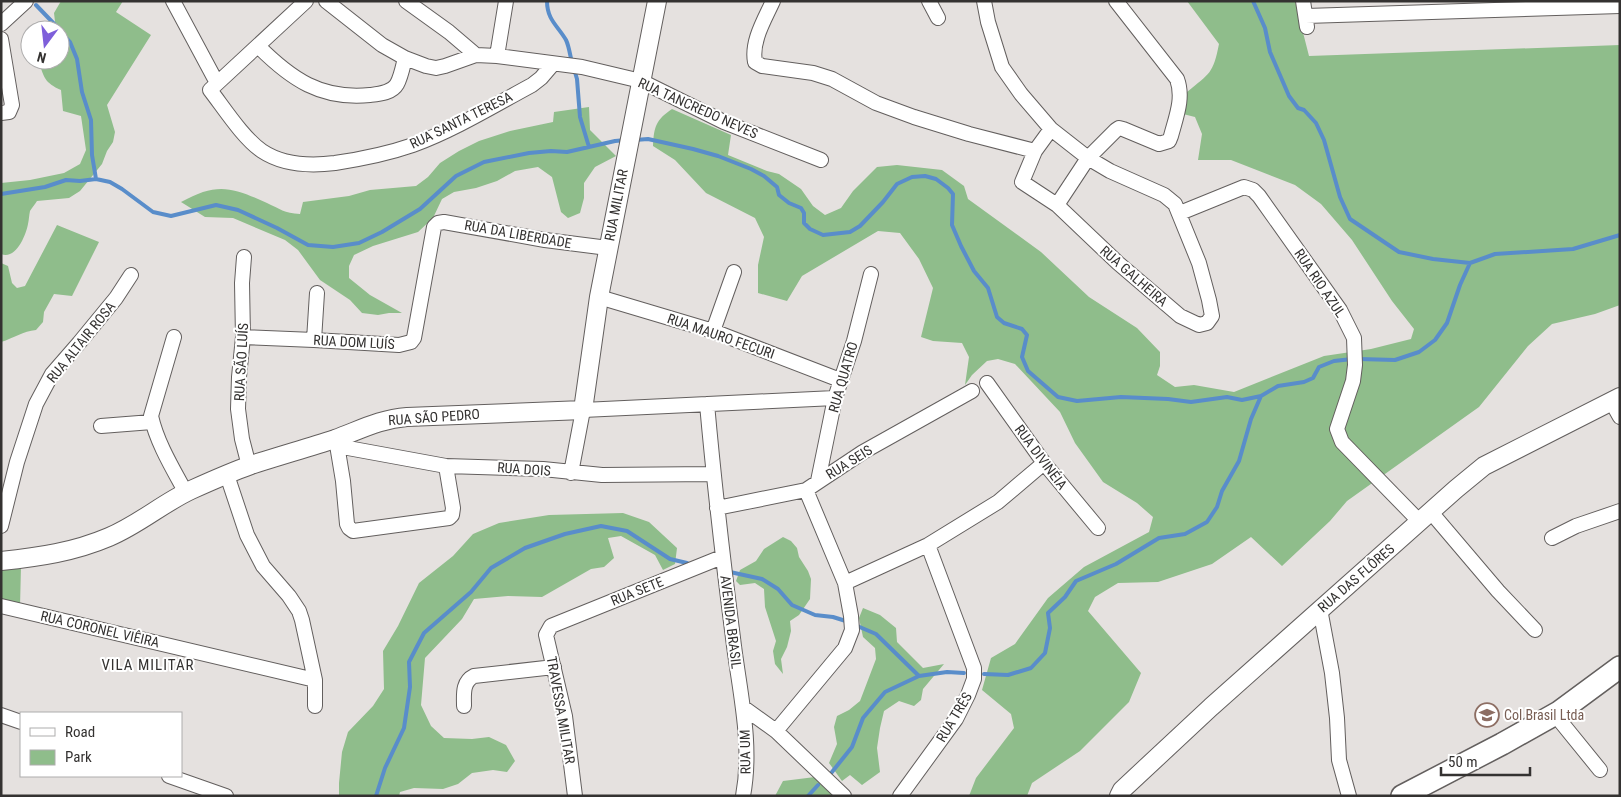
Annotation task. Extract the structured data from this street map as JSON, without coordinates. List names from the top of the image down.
{
  "streets": {
    "street": [
      "RUA TANCREDO NEVES",
      "RUA SANTA TERESA",
      "RUA MILITAR",
      "RUA DA LIBERDADE",
      "RUA GALHEIRA",
      "RUA RIO AZUL",
      "RUA MAURO FECURI",
      "RUA ALTAIR ROSA",
      "RUA DOM LUÍS",
      "RUA SÃO LUÍS",
      "RUA QUATRO",
      "RUA SÃO PEDRO",
      "RUA DIVINÉIA",
      "RUA SEIS",
      "RUA DOIS",
      "RUA DAS FLÔRES",
      "RUA SETE",
      "AVENIDA BRASIL",
      "RUA CORONEL VIÊIRA",
      "TRAVESSA MILITAR",
      "RUA TRÊS",
      "RUA UM"
    ]
  },
  "crossings": [
    ["RUA TANCREDO NEVES", "RUA SANTA TERESA"],
    ["RUA TANCREDO NEVES", "RUA MILITAR"],
    ["RUA MILITAR", "RUA DA LIBERDADE"],
    ["RUA MILITAR", "RUA MAURO FECURI"],
    ["RUA MILITAR", "RUA SÃO PEDRO"],
    ["RUA DA LIBERDADE", "RUA DOM LUÍS"],
    ["RUA GALHEIRA", "RUA RIO AZUL"],
    ["RUA RIO AZUL", "RUA DAS FLÔRES"],
    ["RUA MAURO FECURI", "RUA QUATRO"],
    ["RUA DOM LUÍS", "RUA SÃO LUÍS"],
    ["RUA SÃO LUÍS", "RUA SÃO PEDRO"],
    ["RUA QUATRO", "RUA SÃO PEDRO"],
    ["RUA QUATRO", "RUA SEIS"],
    ["RUA SÃO PEDRO", "RUA DOIS"],
    ["RUA SÃO PEDRO", "AVENIDA BRASIL"],
    ["RUA SEIS", "AVENIDA BRASIL"],
    ["RUA DOIS", "AVENIDA BRASIL"],
    ["RUA SETE", "AVENIDA BRASIL"],
    ["RUA SETE", "TRAVESSA MILITAR"],
    ["AVENIDA BRASIL", "RUA UM"]
  ],
  "districts": ["VILA MILITAR"],
  "places": {
    "school or university": ["Col Brasil Ltda"]
  },
  "legend": ["Road", "Park"],
  "scale_bar": "50 m",
  "north": "bottom"
}
